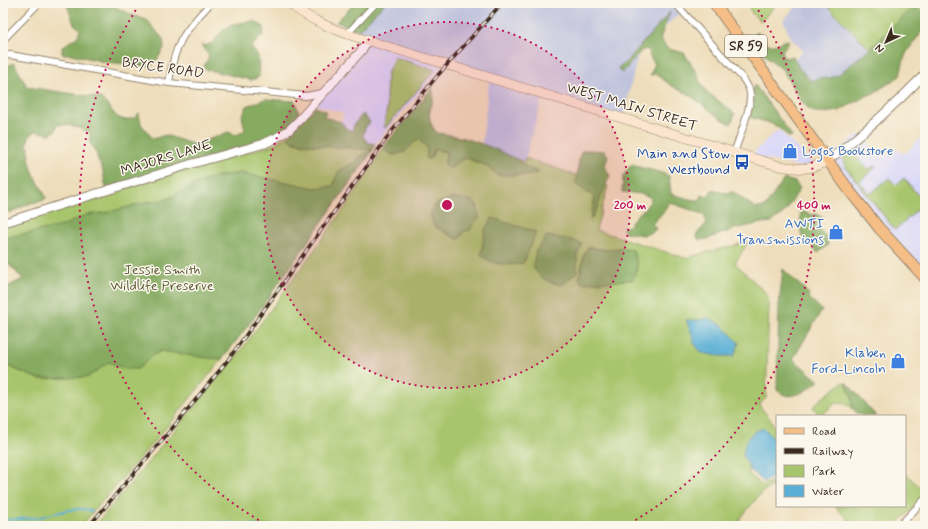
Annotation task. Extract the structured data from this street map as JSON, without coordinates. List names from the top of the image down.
{
  "streets": {
    "main road": ["SR 59", "WEST MAIN STREET"],
    "street": ["BRYCE ROAD", "MAJORS LANE"]
  },
  "crossings": [
    ["SR 59", "WEST MAIN STREET"],
    ["BRYCE ROAD", "MAJORS LANE"],
    ["WEST MAIN STREET", "MAJORS LANE"]
  ],
  "parks": ["Jessie Smith Wildlife Preserve"],
  "places": {
    "shop": ["Logos Bookstore", "AWTI Transmissions", "Klaben Ford-Lincoln"],
    "bus stop": ["Main and Stow Westbound"]
  },
  "legend": [
    "Road",
    "Railway",
    "Park",
    "Water"
  ],
  "north": "bottom left",
  "rings": ["200 m", "400 m"]
}
